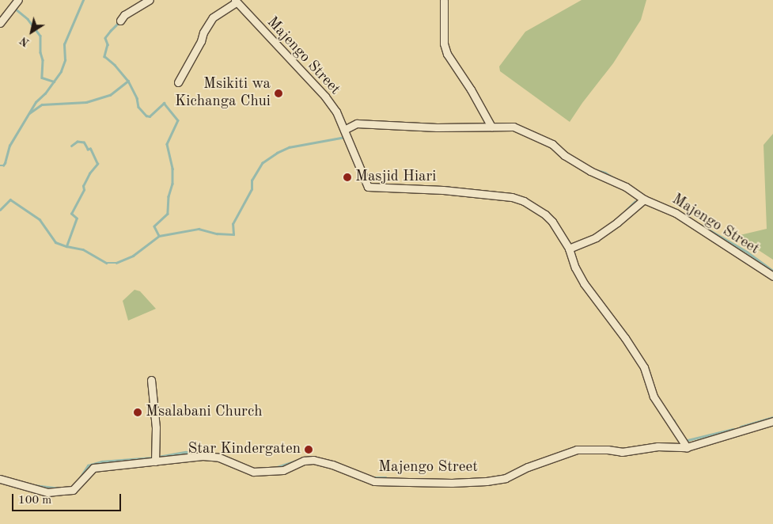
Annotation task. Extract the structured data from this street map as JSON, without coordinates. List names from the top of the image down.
{
  "streets": {
    "street": ["Majengo Street"]
  },
  "places": [
    "Msikiti wa Kichanga Chui",
    "Masjid Hiari",
    "Msalabani Church",
    "Star Kindergaten"
  ],
  "scale_bar": "100 m",
  "north": "bottom left"
}
